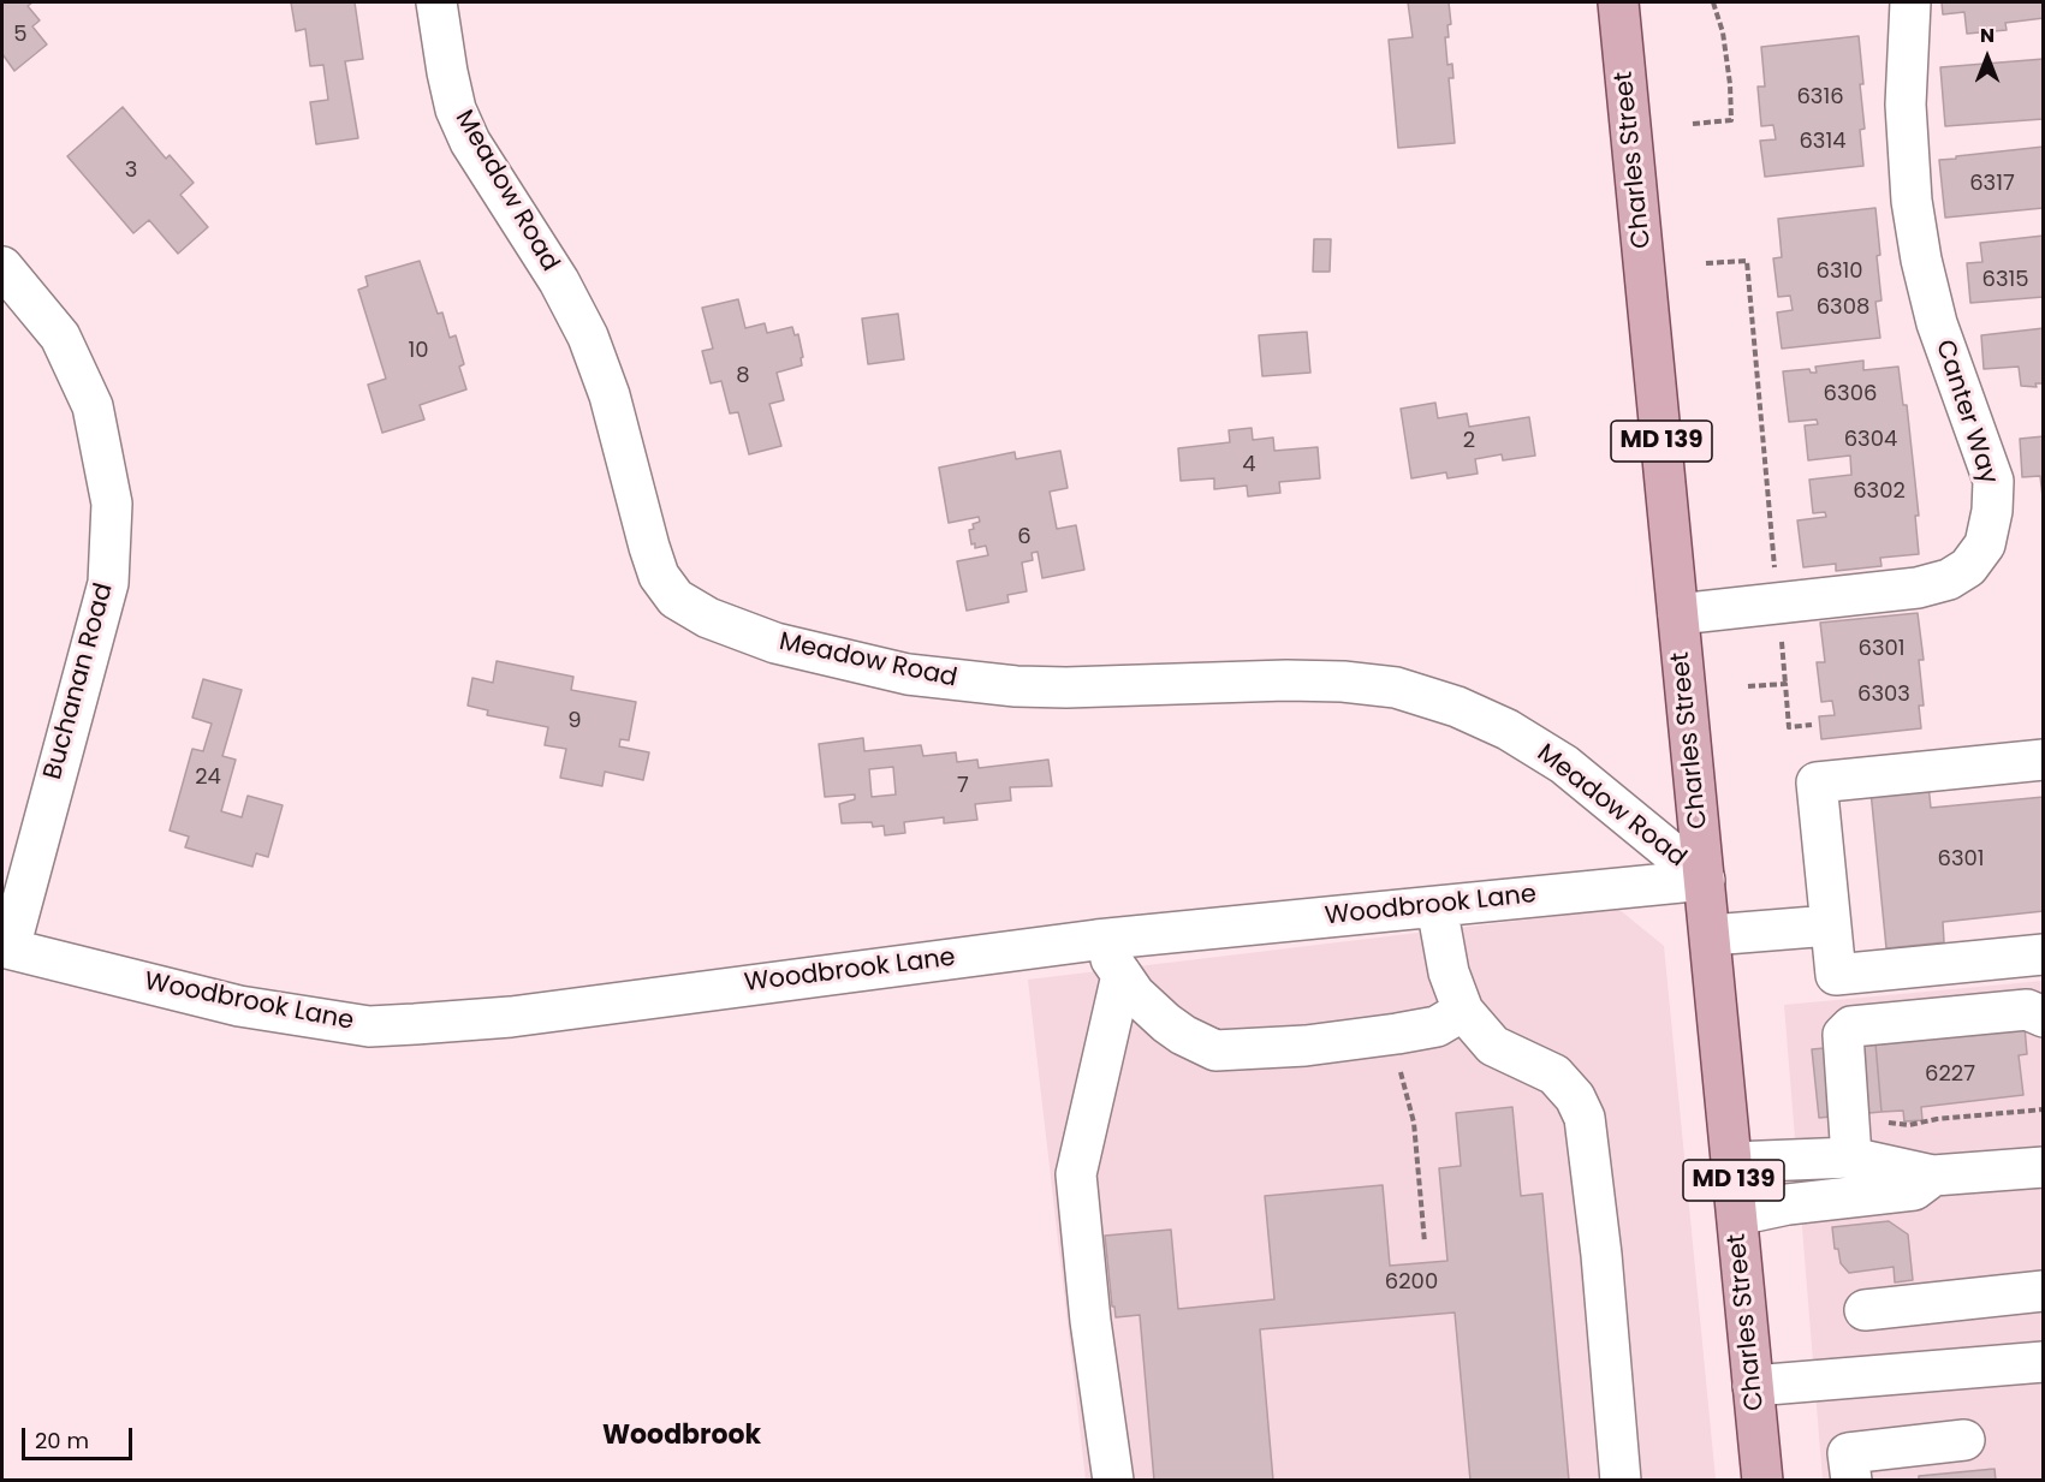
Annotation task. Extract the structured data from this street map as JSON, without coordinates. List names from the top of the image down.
{
  "streets": {
    "main road": ["Charles Street", "MD 139"],
    "street": [
      "Meadow Road",
      "Canter Way",
      "Buchanan Road",
      "Woodbrook Lane"
    ]
  },
  "crossings": [
    ["Charles Street", "Meadow Road"],
    ["Charles Street", "Canter Way"],
    ["Charles Street", "Woodbrook Lane"],
    ["Meadow Road", "Woodbrook Lane"],
    ["Buchanan Road", "Woodbrook Lane"]
  ],
  "districts": ["Woodbrook"],
  "house_numbers": [
    "5",
    "6316",
    "6314",
    "3",
    "6317",
    "6310",
    "6315",
    "6308",
    "10",
    "8",
    "6306",
    "6304",
    "2",
    "4",
    "6302",
    "6",
    "6301",
    "6303",
    "9",
    "24",
    "7",
    "6301",
    "6227",
    "6200"
  ],
  "scale_bar": "20 m",
  "north": "top"
}
